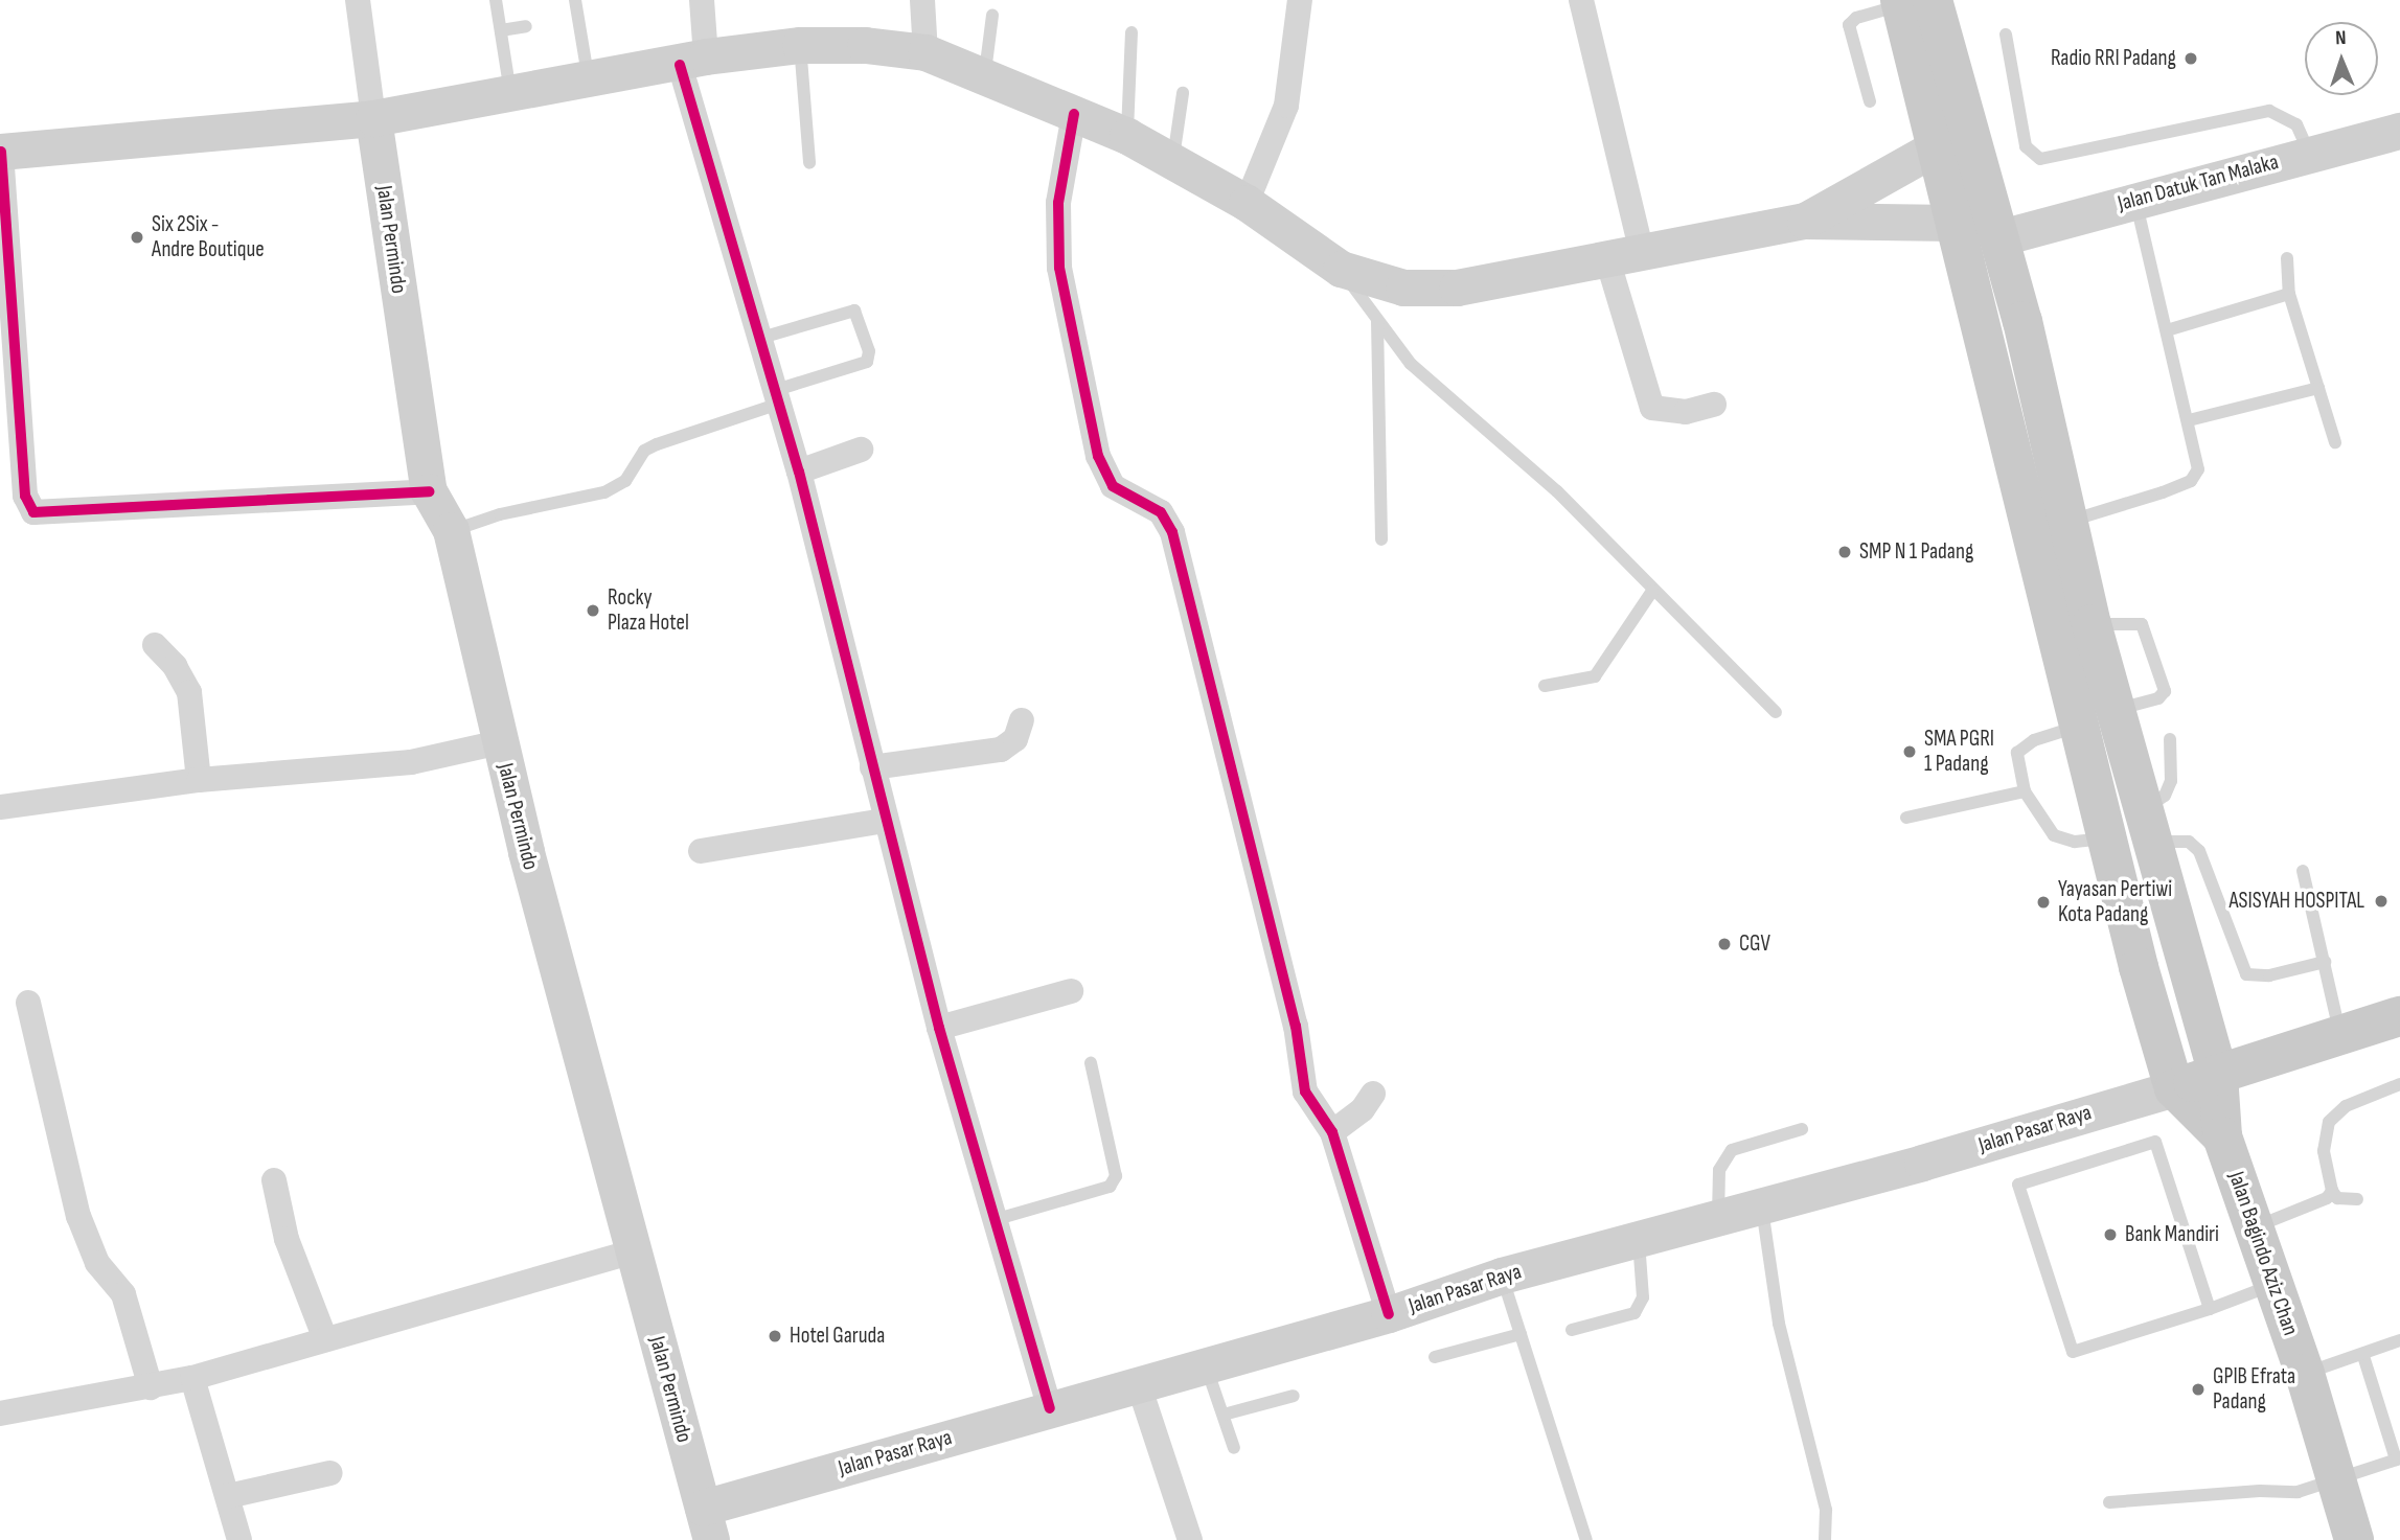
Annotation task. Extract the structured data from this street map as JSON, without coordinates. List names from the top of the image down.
{
  "streets": {
    "main road": [
      "Jalan Datuk Tan Malaka",
      "Jalan Permindo",
      "Jalan Pasar Raya",
      "Jalan Bagindo Aziz Chan"
    ]
  },
  "crossings": [
    ["Jalan Permindo", "Jalan Pasar Raya"]
  ],
  "places": [
    "Radio RRI Padang",
    "Six 2Six - Andre Boutique",
    "SMP N 1 Padang",
    "Rocky Plaza Hotel",
    "SMA PGRI 1 Padang",
    "ASISYAH HOSPITAL",
    "Yayasan Pertiwi Kota Padang",
    "CGV",
    "Bank Mandiri",
    "Hotel Garuda",
    "GPIB Efrata Padang"
  ],
  "north": "top"
}
